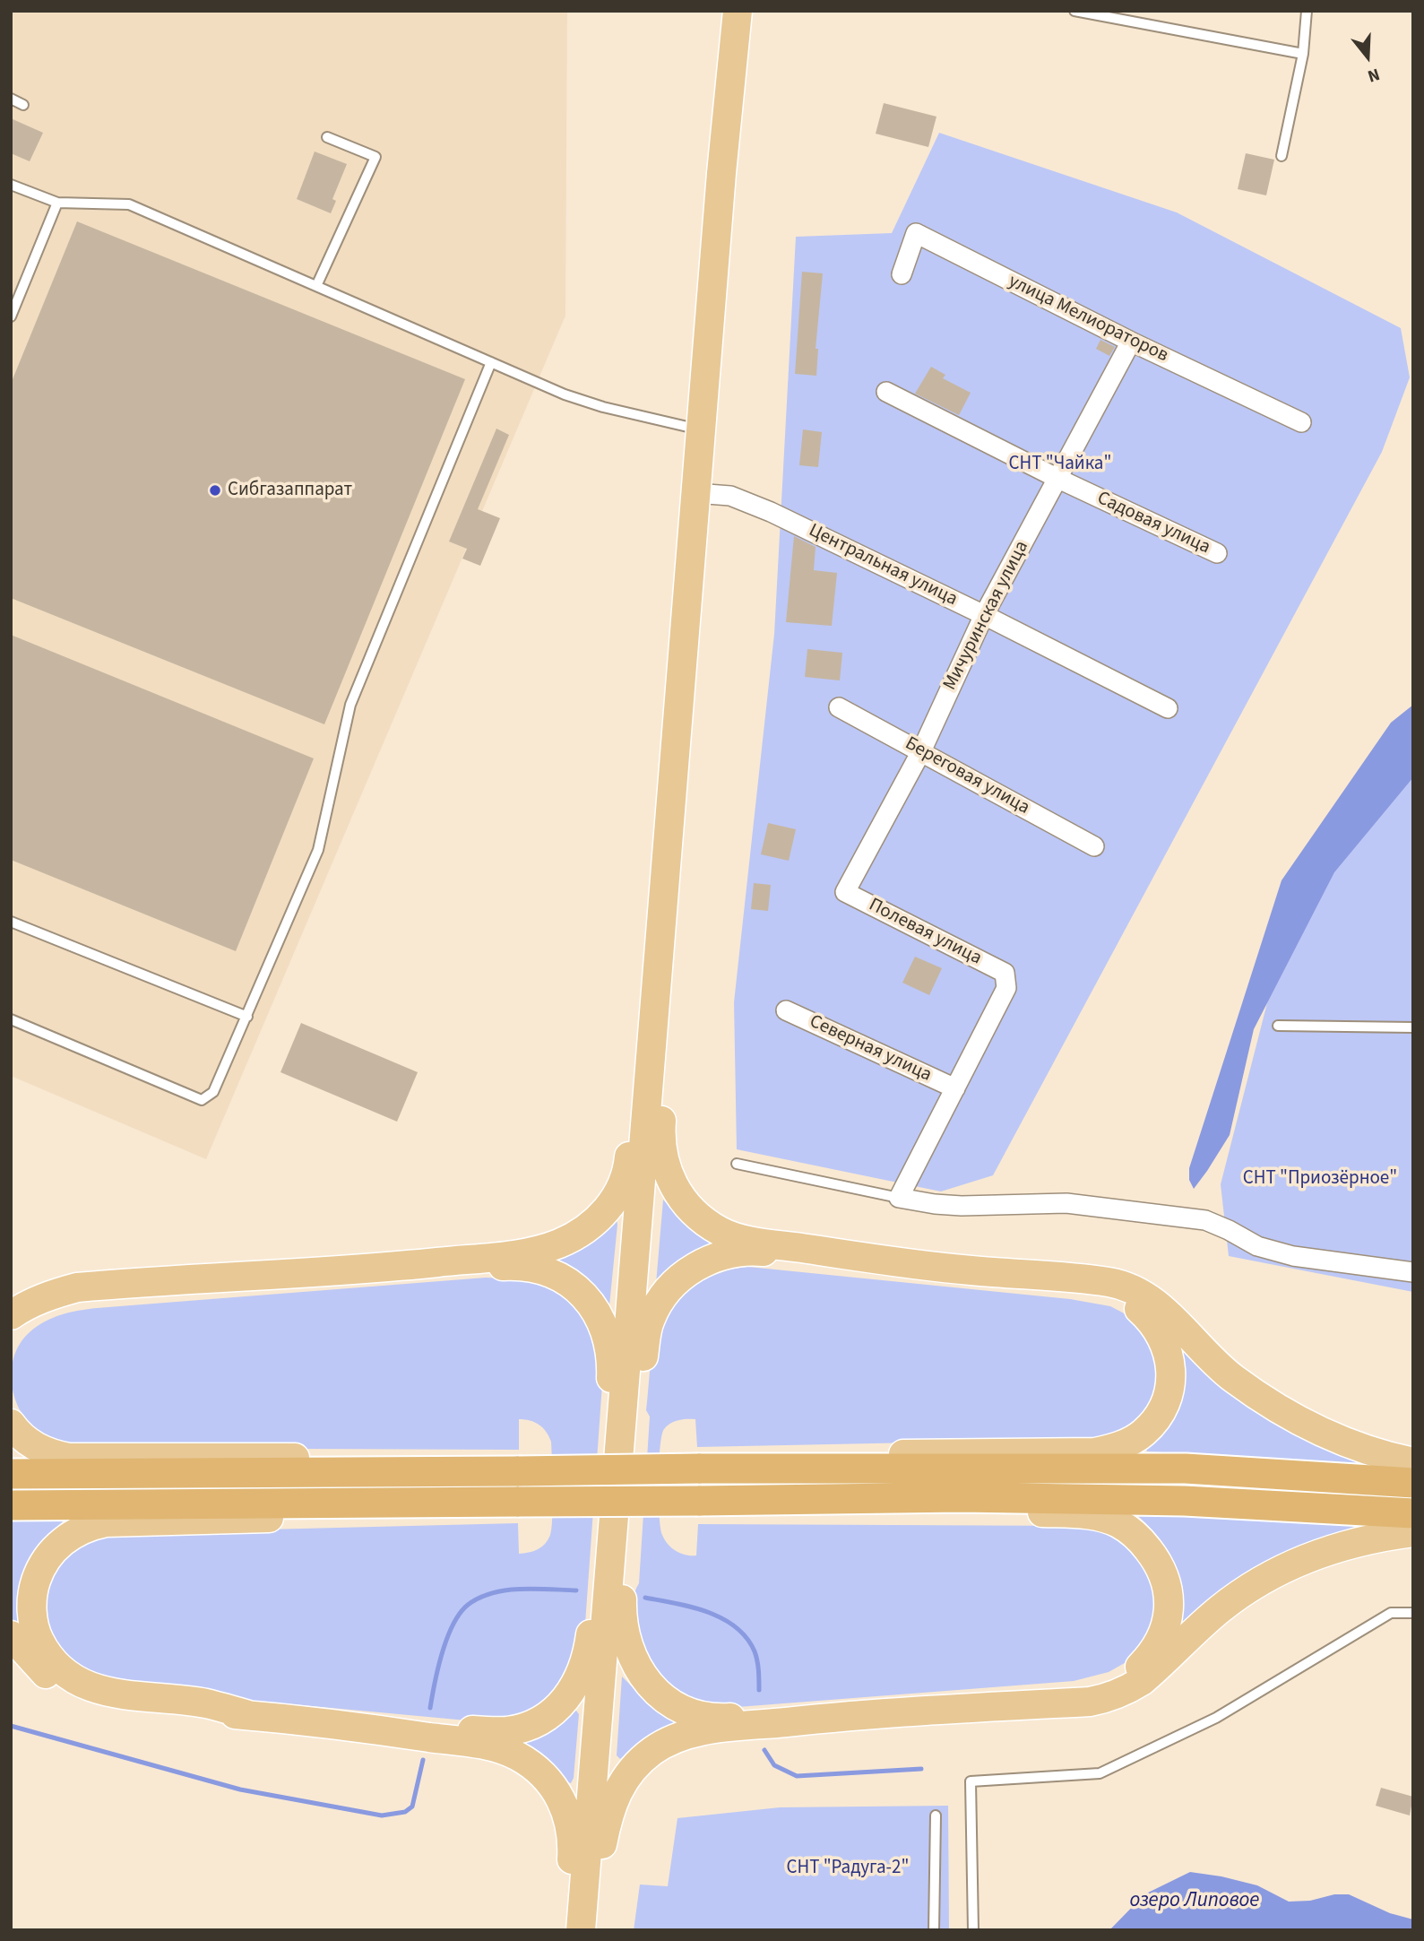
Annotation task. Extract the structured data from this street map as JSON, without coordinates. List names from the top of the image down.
{
  "streets": {
    "street": [
      "улица Мелиораторов",
      "Садовая улица",
      "Центральная улица",
      "Мичуринская улица",
      "Береговая улица",
      "Полевая улица",
      "Северная улица"
    ]
  },
  "crossings": [
    ["улица Мелиораторов", "Мичуринская улица"],
    ["Садовая улица", "Мичуринская улица"],
    ["Центральная улица", "Мичуринская улица"],
    ["Мичуринская улица", "Береговая улица"],
    ["Мичуринская улица", "Полевая улица"],
    ["Полевая улица", "Северная улица"]
  ],
  "water": ["озеро Липовое"],
  "parks": ["СНТ \"Чайка\"", "СНТ \"Приозёрное\"", "СНТ \"Радуга-2\""],
  "places": ["Сибгазаппарат"],
  "north": "bottom"
}
